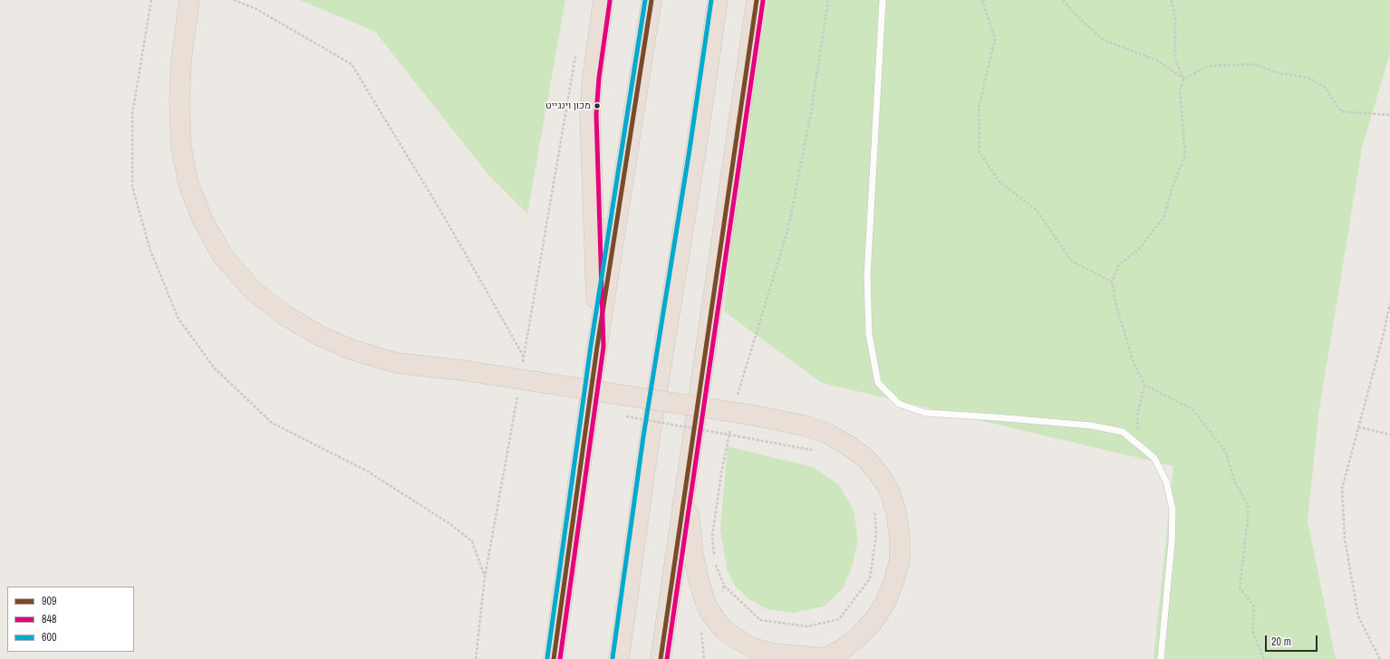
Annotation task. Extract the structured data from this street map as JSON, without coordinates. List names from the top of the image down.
{
  "places": ["מכון וינגייט"],
  "lines": ["transit line 909", "transit line 600", "transit line 848"],
  "legend": ["909", "848", "600"],
  "scale_bar": "20 m"
}
